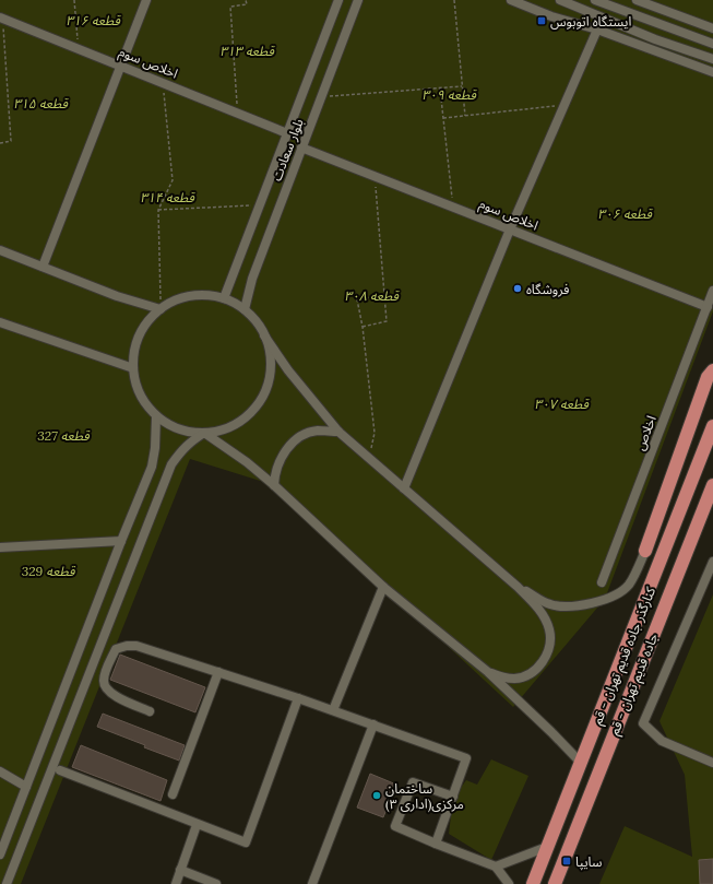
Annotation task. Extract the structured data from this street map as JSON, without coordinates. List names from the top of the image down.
{
  "streets": {
    "highway": ["کنارگذر جاده قدیم تهران - قم", "جاده قدیم تهران - قم"],
    "street": ["اخلاص سوم", "بلوار سعادت", "اخلاص"]
  },
  "crossings": [
    ["اخلاص سوم", "بلوار سعادت"],
    ["اخلاص سوم", "اخلاص"]
  ],
  "parks": [
    "قطعه ۳۱۶",
    "قطعه ۳۱۳",
    "قطعه ۳۰۹",
    "قطعه ۳۱۵",
    "قطعه ۳۱۴",
    "قطعه ۳۰۶",
    "قطعه ۳۰۸",
    "قطعه ۳۰۷",
    "قطعه 327",
    "قطعه 329"
  ],
  "places": {
    "transit": ["ایستگاه اتوبوس", "سایپا"],
    "other": ["فروشگاه", "ساختمان مرکزی(اداری ۳)"]
  }
}
